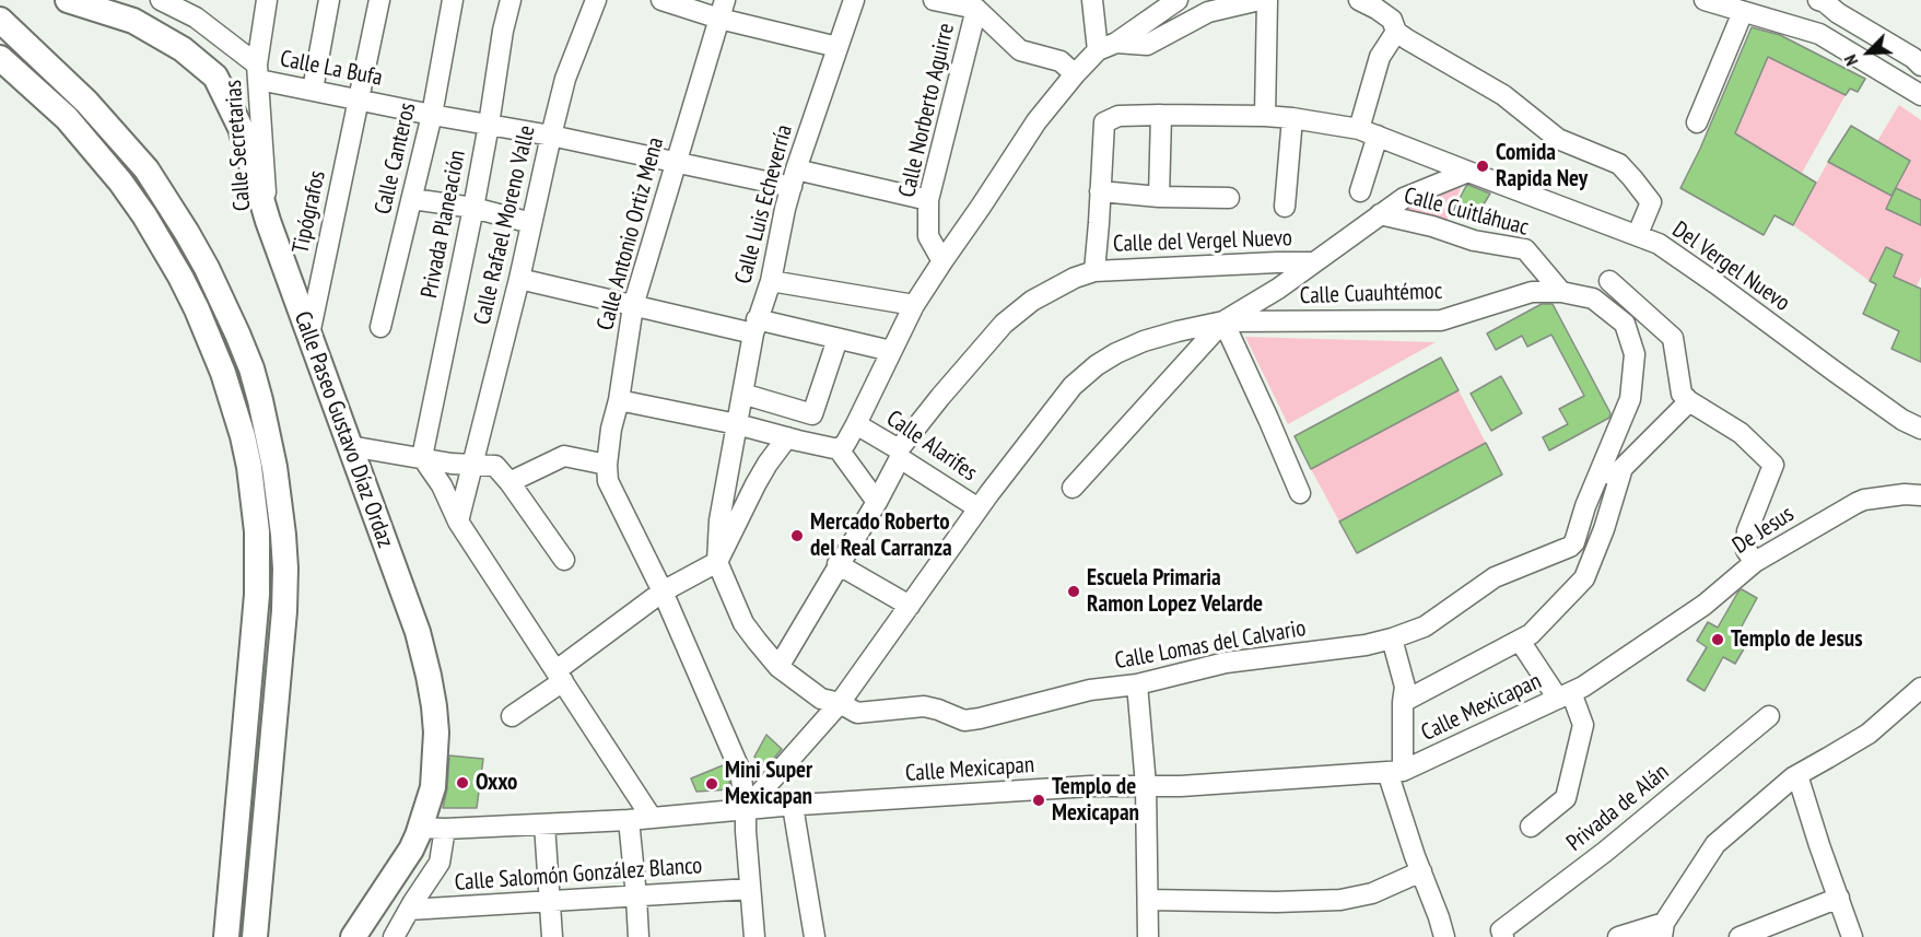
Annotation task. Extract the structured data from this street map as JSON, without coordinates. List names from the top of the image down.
{
  "streets": {
    "main road": ["Calle Paseo Gustavo Díaz Ordaz"],
    "street": [
      "Calle La Bufa",
      "Calle Norberto Aguirre",
      "Calle Secretarias",
      "Calle Canteros",
      "Calle Luis Echeverría",
      "Tipógrafos",
      "Calle Cuitláhuac",
      "Privada Planeación",
      "Calle Rafael Moreno Valle",
      "Calle Antonio Ortiz Mena",
      "Calle del Vergel Nuevo",
      "Del Vergel Nuevo",
      "Calle Cuauhtémoc",
      "Calle Alarifes",
      "De Jesus",
      "Calle Lomas del Calvario",
      "Calle Mexicapan",
      "Privada de Alán",
      "Calle Salomón González Blanco"
    ]
  },
  "crossings": [
    ["Calle La Bufa", "Calle Norberto Aguirre"],
    ["Calle La Bufa", "Calle Secretarias"],
    ["Calle La Bufa", "Calle Canteros"],
    ["Calle La Bufa", "Calle Luis Echeverría"],
    ["Calle La Bufa", "Tipógrafos"],
    ["Calle La Bufa", "Privada Planeación"],
    ["Calle La Bufa", "Calle Rafael Moreno Valle"],
    ["Calle La Bufa", "Calle Antonio Ortiz Mena"],
    ["Calle Secretarias", "Calle Paseo Gustavo Díaz Ordaz"],
    ["Calle Luis Echeverría", "Calle Lomas del Calvario"],
    ["Tipógrafos", "Calle Paseo Gustavo Díaz Ordaz"],
    ["Calle Cuitláhuac", "Calle Cuauhtémoc"],
    ["Calle Antonio Ortiz Mena", "Calle Mexicapan"],
    ["Calle Antonio Ortiz Mena", "Calle Salomón González Blanco"],
    ["Calle del Vergel Nuevo", "Calle Alarifes"],
    ["Calle del Vergel Nuevo", "Calle Lomas del Calvario"],
    ["Calle Cuauhtémoc", "Calle Lomas del Calvario"],
    ["Calle Paseo Gustavo Díaz Ordaz", "Calle Mexicapan"],
    ["De Jesus", "Calle Mexicapan"]
  ],
  "places": [
    "Comida Rapida Ney",
    "Mercado Roberto del Real Carranza",
    "Escuela Primaria Ramon Lopez Velarde",
    "Templo de Jesus",
    "Oxxo",
    "Mini Super Mexicapan",
    "Templo de Mexicapan"
  ],
  "north": "bottom left"
}
